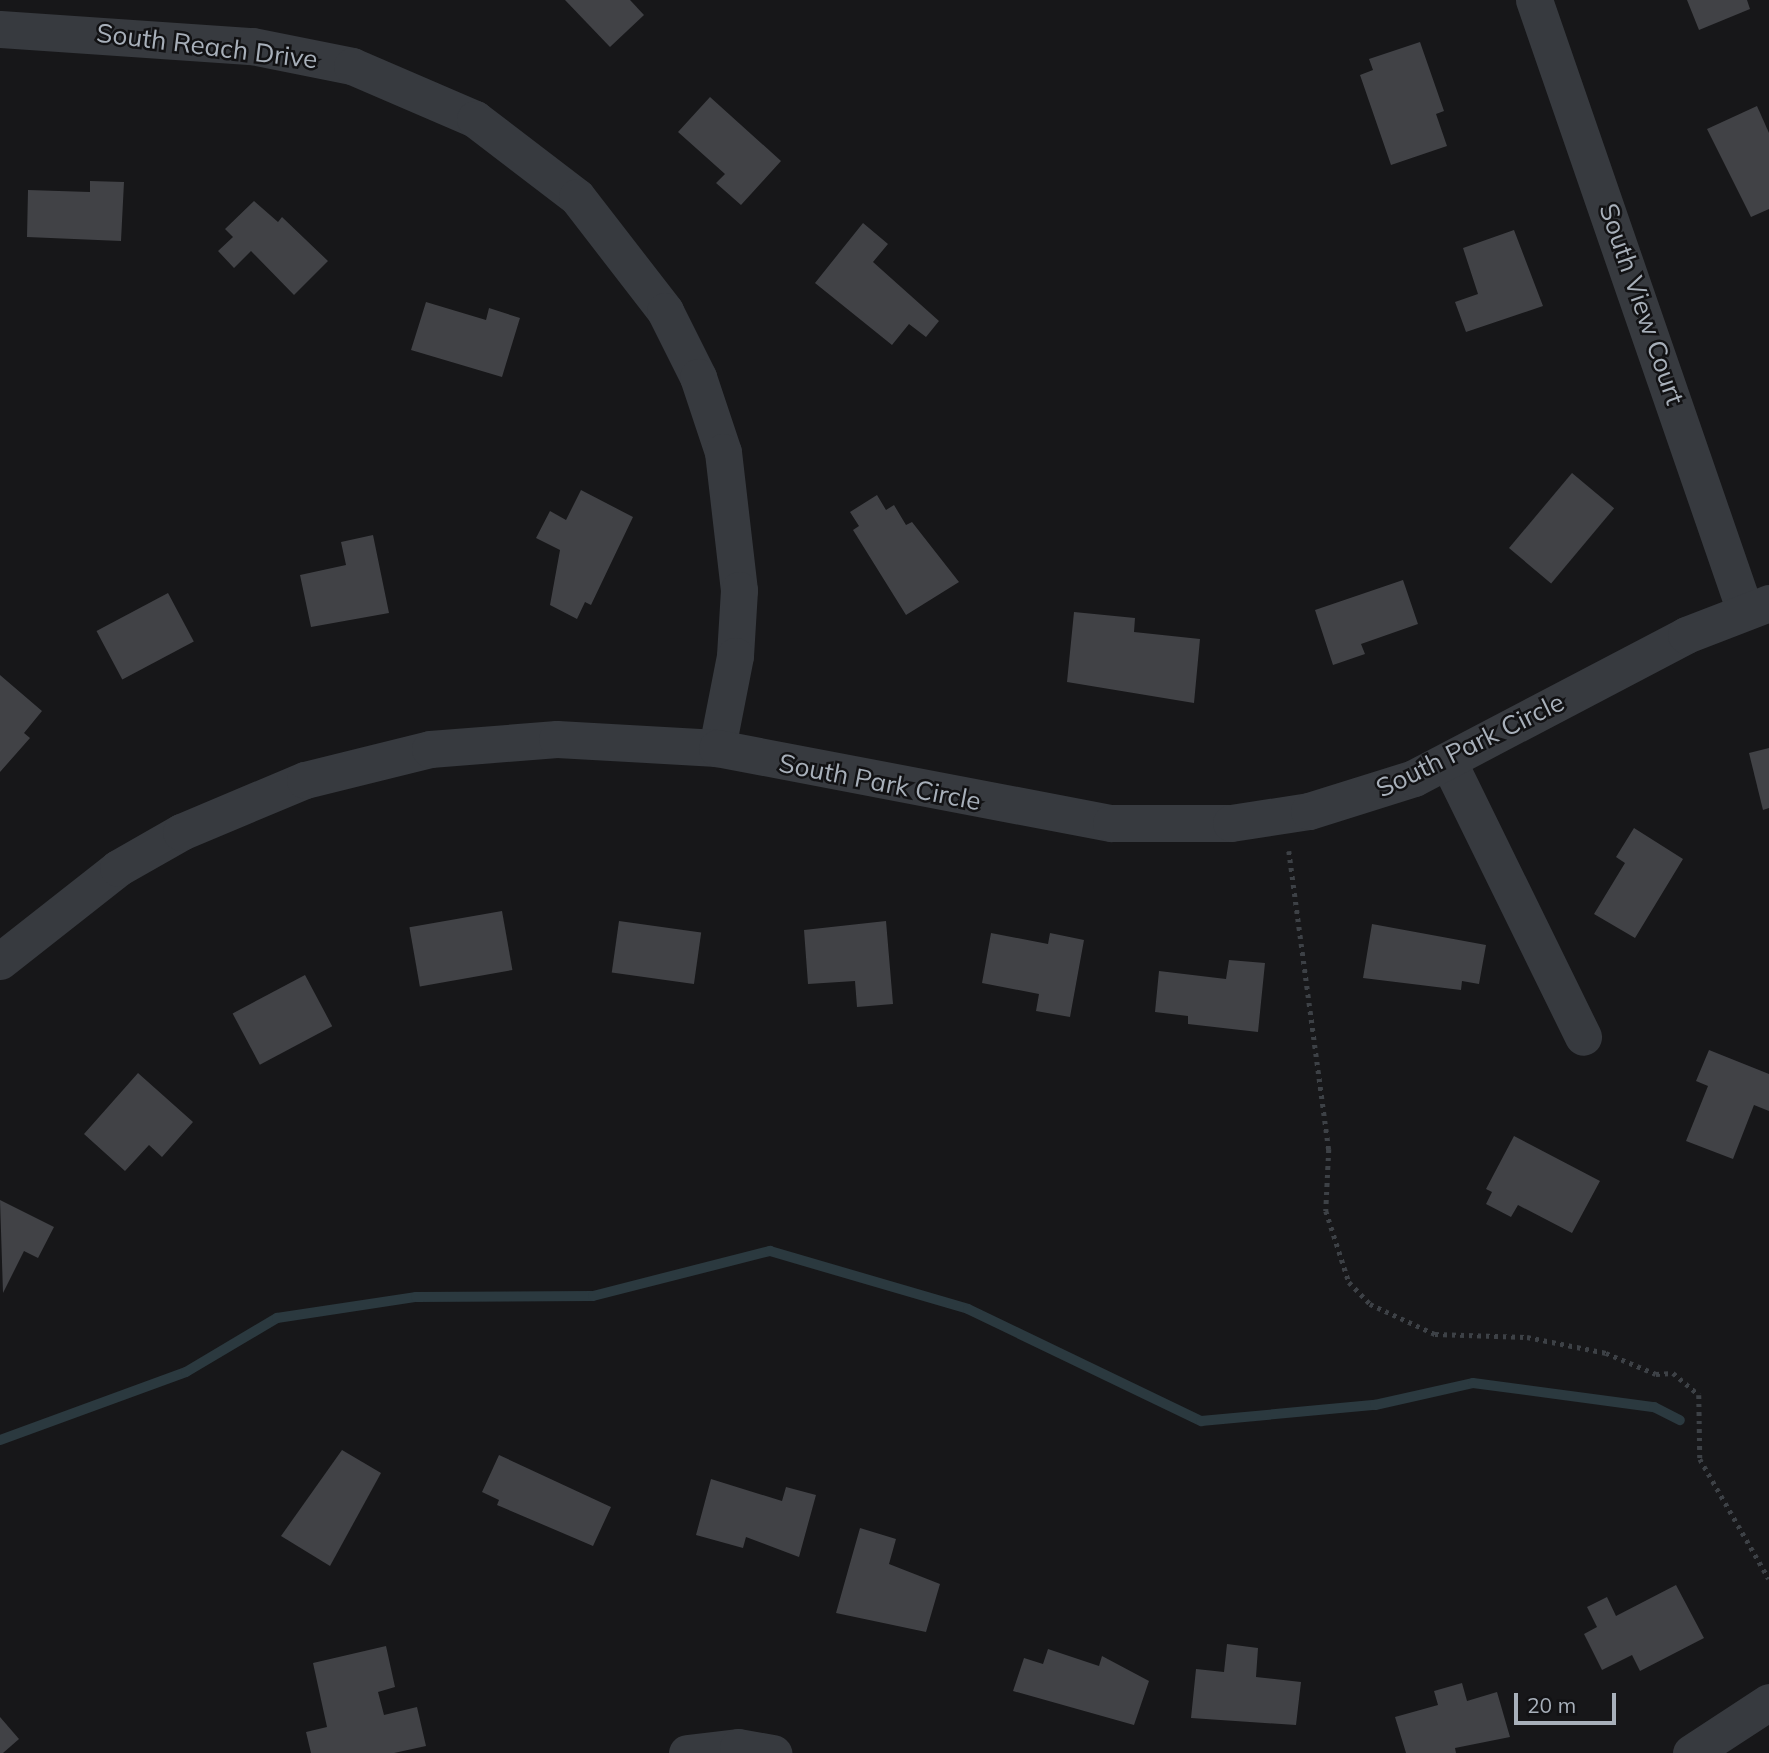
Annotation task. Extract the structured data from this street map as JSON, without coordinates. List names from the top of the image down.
{
  "streets": {
    "street": ["South Reach Drive", "South View Court", "South Park Circle"]
  },
  "crossings": [
    ["South Reach Drive", "South Park Circle"],
    ["South View Court", "South Park Circle"]
  ],
  "scale_bar": "20 m"
}
